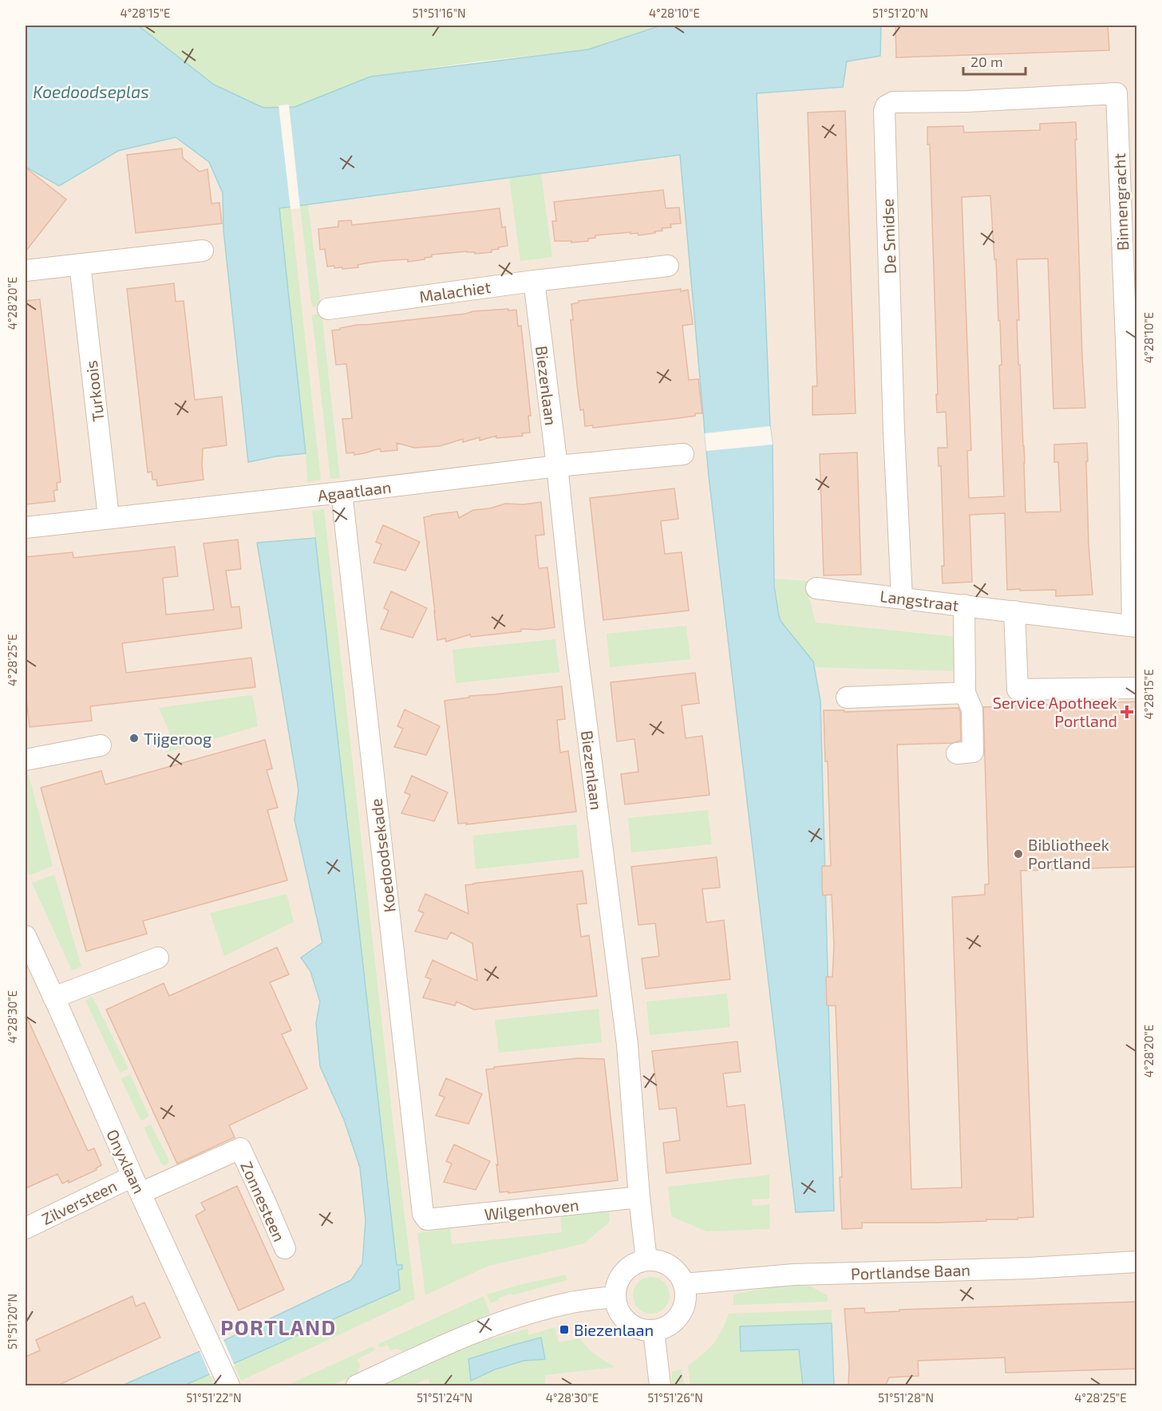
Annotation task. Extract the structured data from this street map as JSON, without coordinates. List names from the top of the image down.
{
  "streets": {
    "street": [
      "Binnengracht",
      "De Smidse",
      "Malachiet",
      "Biezenlaan",
      "Turkoois",
      "Agaatlaan",
      "Langstraat",
      "Koedoodsekade",
      "Onyxlaan",
      "Zonnesteen",
      "Zilversteen",
      "Wilgenhoven",
      "Portlandse Baan"
    ]
  },
  "crossings": [
    ["Binnengracht", "De Smidse"],
    ["Binnengracht", "Langstraat"],
    ["De Smidse", "Langstraat"],
    ["Malachiet", "Biezenlaan"],
    ["Biezenlaan", "Agaatlaan"],
    ["Biezenlaan", "Wilgenhoven"],
    ["Biezenlaan", "Portlandse Baan"],
    ["Turkoois", "Agaatlaan"],
    ["Agaatlaan", "Koedoodsekade"],
    ["Koedoodsekade", "Wilgenhoven"],
    ["Onyxlaan", "Zonnesteen"],
    ["Onyxlaan", "Zilversteen"],
    ["Zonnesteen", "Zilversteen"]
  ],
  "districts": ["PORTLAND"],
  "water": ["Koedoodseplas"],
  "places": {
    "health": ["Service Apotheek Portland"],
    "other": ["Tijgeroog", "Bibliotheek Portland"],
    "transit": ["Biezenlaan"]
  },
  "scale_bar": "20 m",
  "coordinates": [
    "4°28'15\"E",
    "51°51'16\"N",
    "4°28'10\"E",
    "51°51'20\"N",
    "4°28'20\"E",
    "4°28'25\"E",
    "4°28'30\"E",
    "51°51'22\"N",
    "51°51'24\"N",
    "51°51'26\"N",
    "51°51'28\"N"
  ]
}
